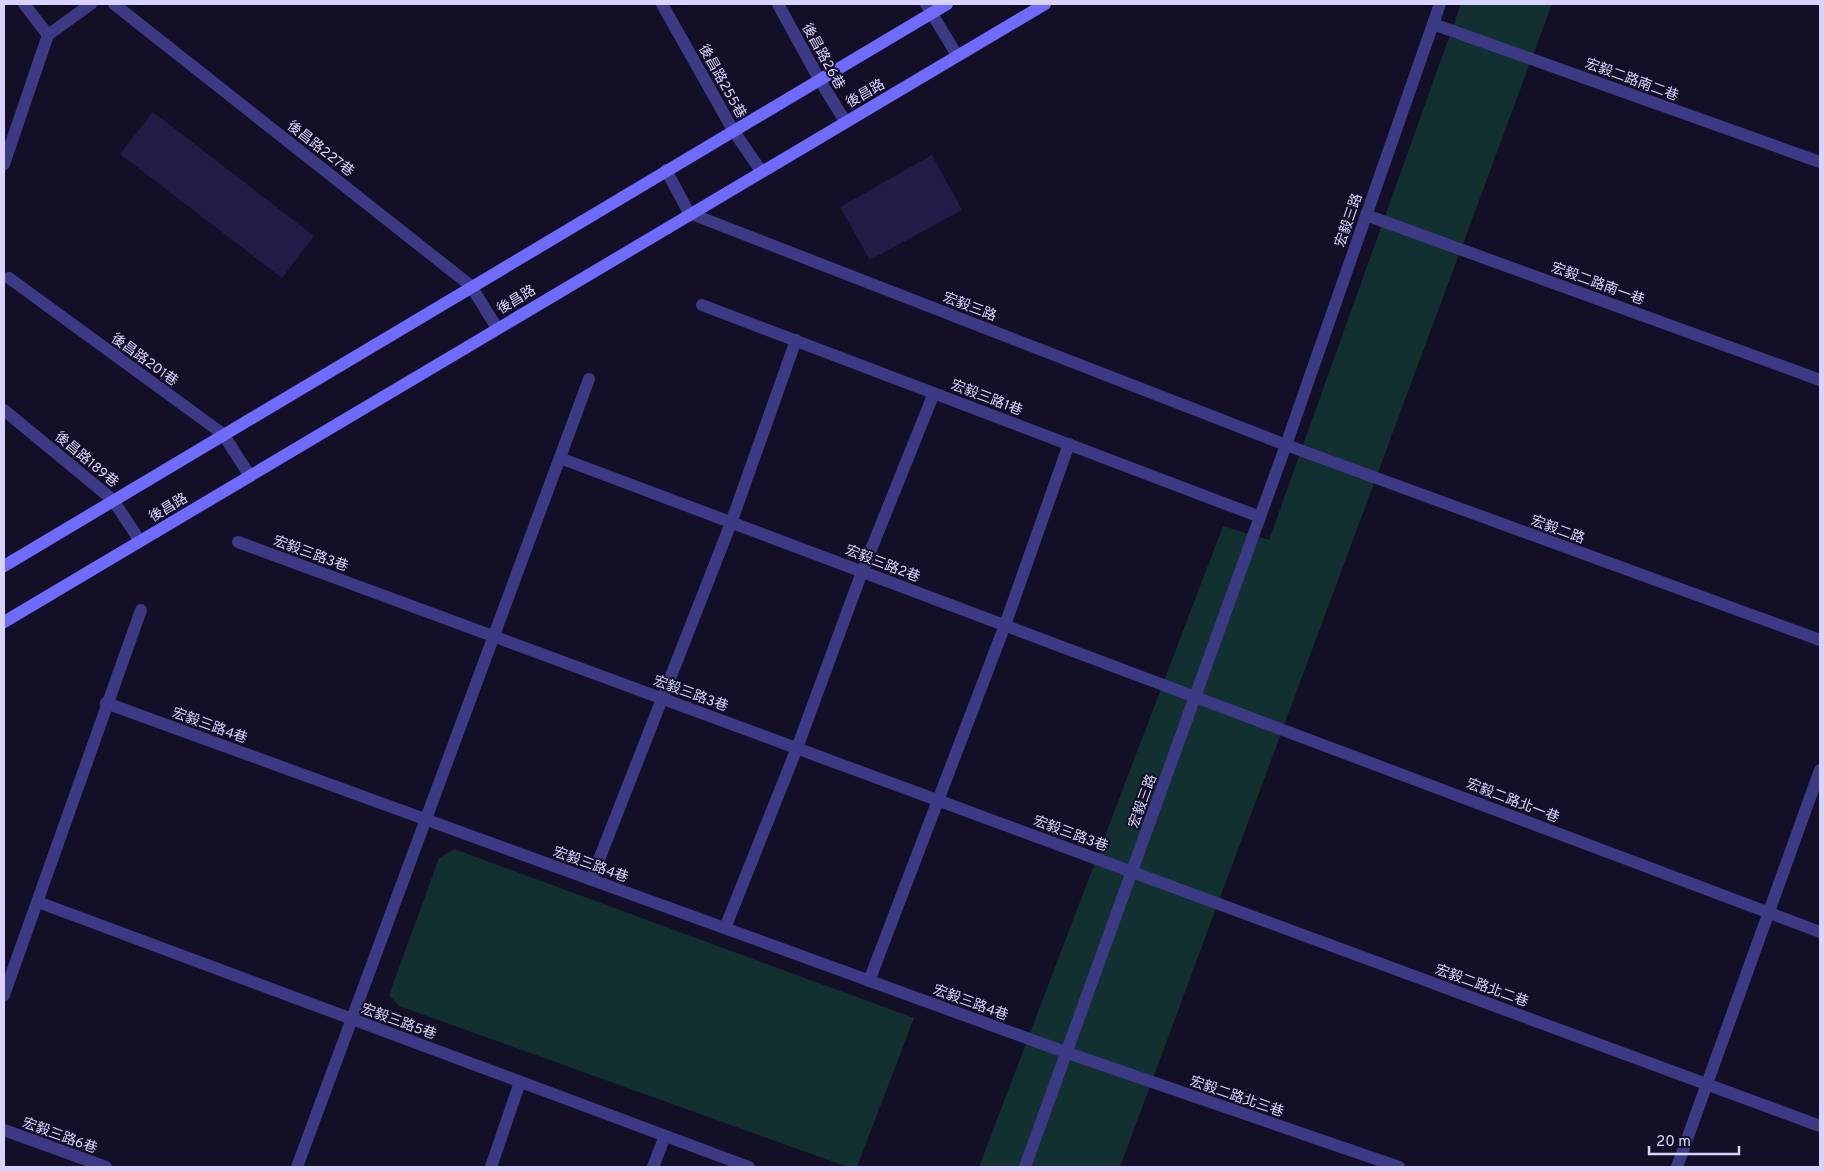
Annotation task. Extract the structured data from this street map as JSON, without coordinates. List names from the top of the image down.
{
  "streets": {
    "street": [
      "後昌路26巷",
      "宏毅二路南二巷",
      "後昌路255巷",
      "後昌路",
      "後昌路227巷",
      "宏毅三路",
      "宏毅二路南一巷",
      "後昌路201巷",
      "宏毅三路1巷",
      "後昌路189巷",
      "宏毅二路",
      "宏毅三路3巷",
      "宏毅三路2巷",
      "宏毅三路4巷",
      "宏毅二路北一巷",
      "宏毅二路北二巷",
      "宏毅三路5巷",
      "宏毅二路北三巷",
      "宏毅三路6巷"
    ]
  },
  "crossings": [
    ["後昌路26巷", "後昌路"],
    ["宏毅二路南二巷", "宏毅三路"],
    ["後昌路255巷", "後昌路"],
    ["後昌路", "後昌路227巷"],
    ["後昌路", "宏毅三路"],
    ["後昌路", "後昌路201巷"],
    ["後昌路", "後昌路189巷"],
    ["宏毅三路", "宏毅二路南一巷"],
    ["宏毅三路", "宏毅三路1巷"],
    ["宏毅三路", "宏毅二路"],
    ["宏毅三路", "宏毅三路3巷"],
    ["宏毅三路", "宏毅三路2巷"],
    ["宏毅三路", "宏毅三路4巷"],
    ["宏毅三路", "宏毅二路北一巷"],
    ["宏毅三路", "宏毅二路北二巷"],
    ["宏毅三路", "宏毅二路北三巷"],
    ["宏毅三路3巷", "宏毅二路北二巷"],
    ["宏毅三路2巷", "宏毅二路北一巷"],
    ["宏毅三路4巷", "宏毅二路北三巷"]
  ],
  "scale_bar": "20 m"
}
